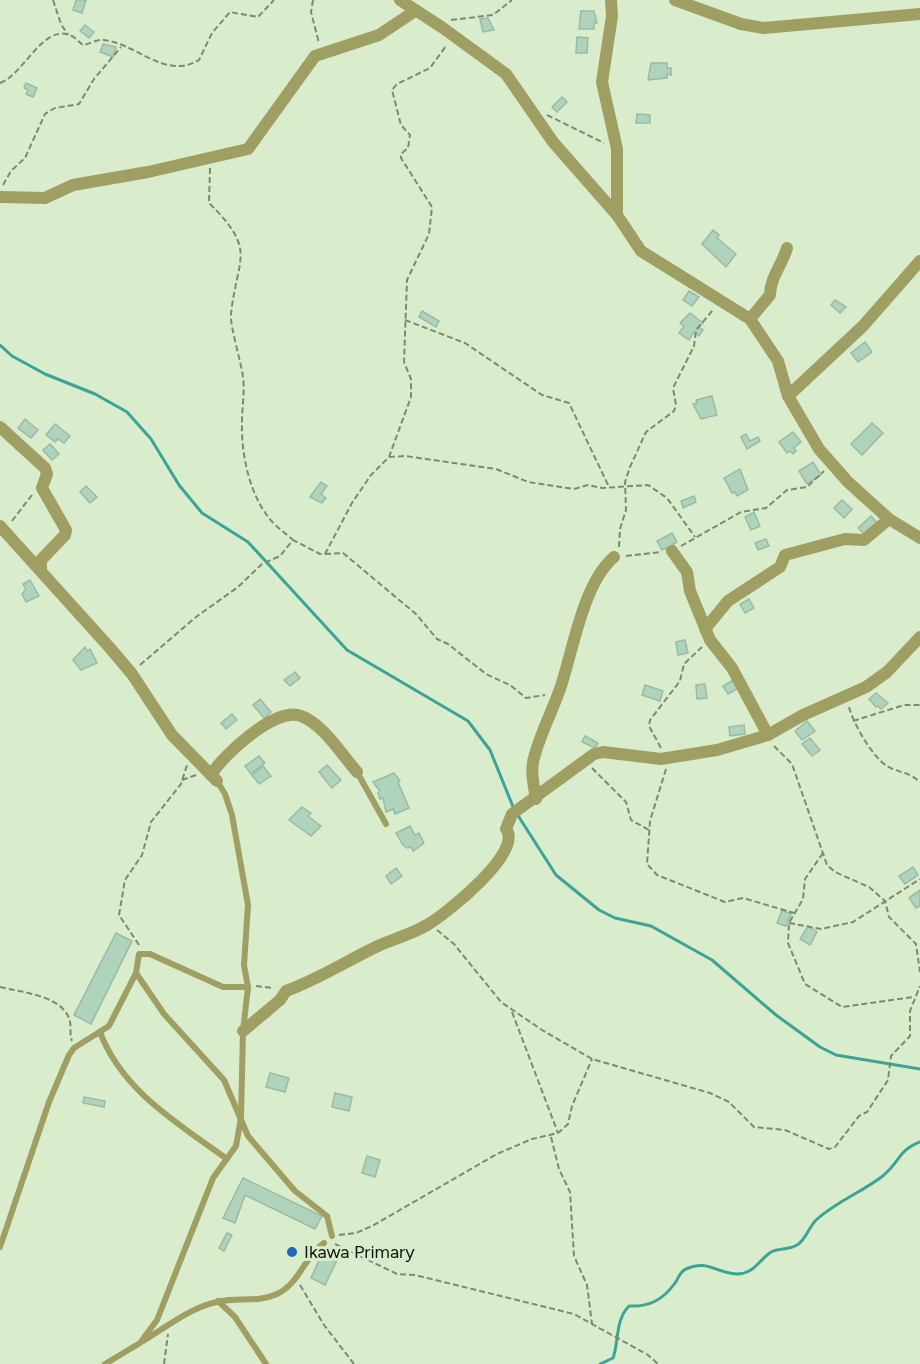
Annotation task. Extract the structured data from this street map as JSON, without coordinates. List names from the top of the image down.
{
  "places": ["Ikawa Primary"]
}
